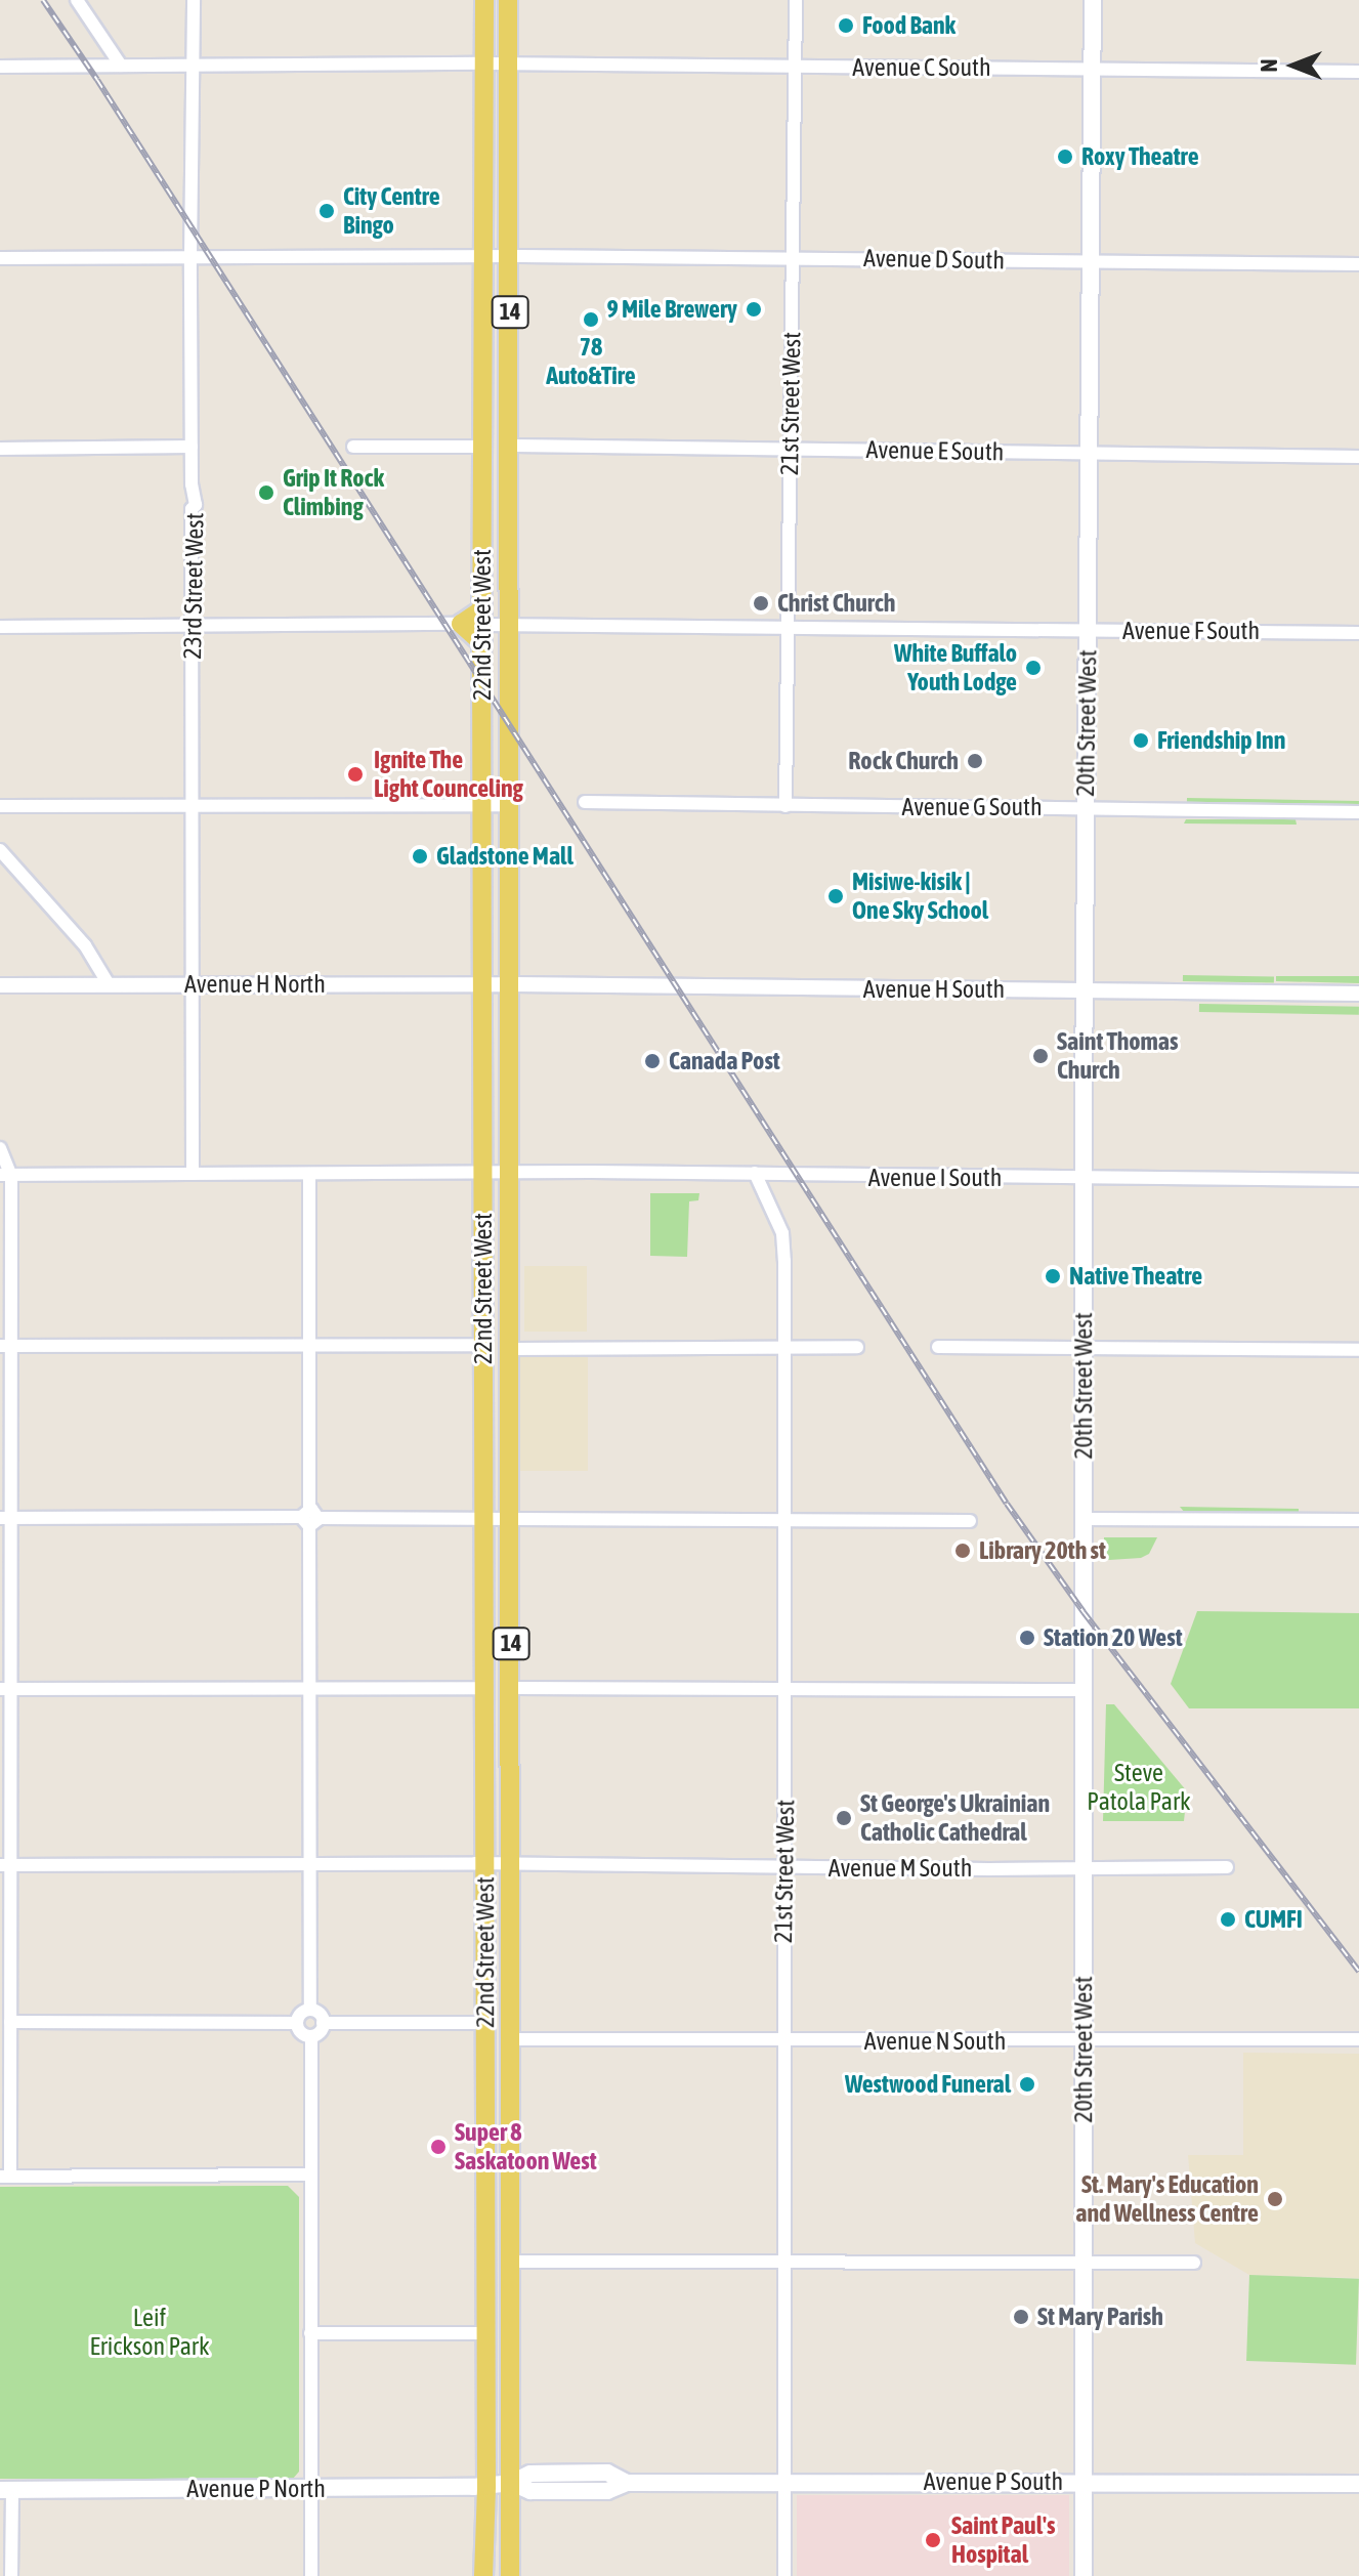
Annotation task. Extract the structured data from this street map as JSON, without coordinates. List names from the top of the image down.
{
  "streets": {
    "main road": [
      "14",
      "22nd Street West",
      "20th Street West",
      "Avenue P South",
      "Avenue P North"
    ],
    "street": [
      "Avenue C South",
      "Avenue D South",
      "21st Street West",
      "Avenue E South",
      "23rd Street West",
      "Avenue F South",
      "Avenue G South",
      "Avenue H North",
      "Avenue H South",
      "Avenue I South",
      "Avenue M South",
      "Avenue N South"
    ]
  },
  "crossings": [
    ["Avenue C South", "21st Street West"],
    ["Avenue C South", "23rd Street West"],
    ["Avenue C South", "22nd Street West"],
    ["Avenue C South", "20th Street West"],
    ["Avenue D South", "21st Street West"],
    ["Avenue D South", "23rd Street West"],
    ["Avenue D South", "22nd Street West"],
    ["Avenue D South", "20th Street West"],
    ["21st Street West", "Avenue E South"],
    ["21st Street West", "Avenue F South"],
    ["21st Street West", "Avenue G South"],
    ["21st Street West", "Avenue I South"],
    ["21st Street West", "Avenue M South"],
    ["21st Street West", "Avenue N South"],
    ["21st Street West", "Avenue P South"],
    ["Avenue E South", "22nd Street West"],
    ["Avenue E South", "20th Street West"],
    ["23rd Street West", "Avenue H North"],
    ["23rd Street West", "Avenue I South"],
    ["22nd Street West", "Avenue F South"],
    ["22nd Street West", "Avenue H North"],
    ["22nd Street West", "Avenue H South"],
    ["22nd Street West", "Avenue I South"],
    ["22nd Street West", "Avenue M South"],
    ["22nd Street West", "Avenue N South"],
    ["22nd Street West", "Avenue P South"],
    ["22nd Street West", "Avenue P North"],
    ["Avenue F South", "20th Street West"],
    ["20th Street West", "Avenue G South"],
    ["20th Street West", "Avenue H South"],
    ["20th Street West", "Avenue I South"],
    ["20th Street West", "Avenue M South"],
    ["20th Street West", "Avenue N South"],
    ["20th Street West", "Avenue P South"],
    ["Avenue H North", "Avenue H South"],
    ["Avenue P South", "Avenue P North"]
  ],
  "parks": ["Steve Patola Park", "Leif Erickson Park"],
  "places": [
    "Food Bank",
    "Roxy Theatre",
    "City Centre Bingo",
    "9 Mile Brewery",
    "78 Auto&Tire",
    "Grip It Rock Climbing",
    "Christ Church",
    "White Buffalo Youth Lodge",
    "Friendship Inn",
    "Rock Church",
    "Ignite The Light Counceling",
    "Gladstone Mall",
    "Misiwe-kisik | One Sky School",
    "Saint Thomas Church",
    "Canada Post",
    "Native Theatre",
    "Library 20th st",
    "Station 20 West",
    "St George's Ukrainian Catholic Cathedral",
    "CUMFI",
    "Westwood Funeral",
    "Super 8 Saskatoon West",
    "St. Mary's Education and Wellness Centre",
    "St Mary Parish",
    "Saint Paul's Hospital"
  ],
  "north": "left"
}
